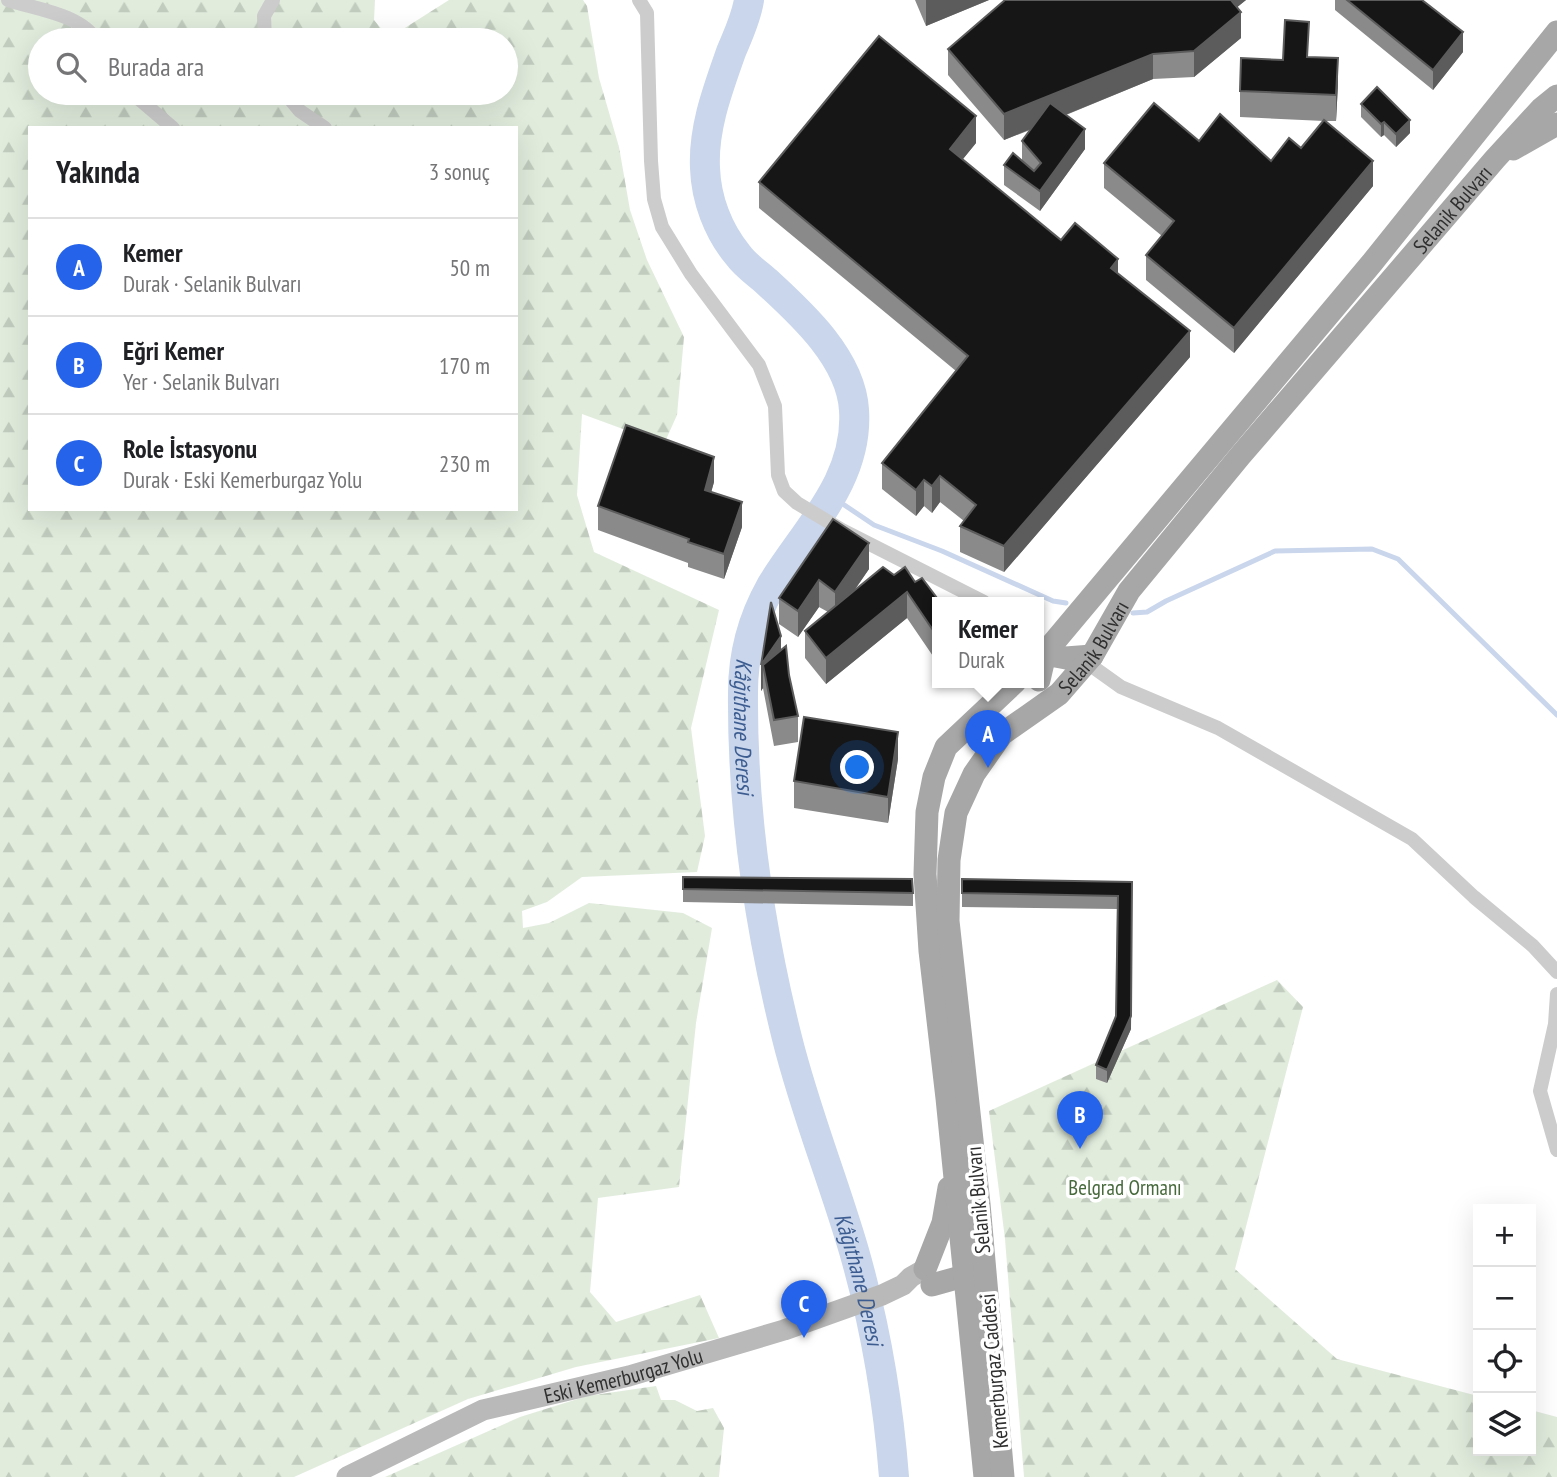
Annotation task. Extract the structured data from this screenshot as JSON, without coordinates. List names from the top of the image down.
{
  "streets": {
    "main road": ["Selanik Bulvarı", "Kemerburgaz Caddesi", "Eski Kemerburgaz Yolu"]
  },
  "crossings": [
    ["Selanik Bulvarı", "Kemerburgaz Caddesi"]
  ],
  "water": ["Kâğıthane Deresi"],
  "parks": ["Belgrad Ormanı"],
  "page": {
    "search": "Burada ara",
    "heading": ["Yakında", "3 sonuç"],
    "list": [
      {
        "mark": "A",
        "name": "Kemer",
        "note": "Durak · Selanik Bulvarı",
        "value": "50 m"
      },
      {
        "mark": "B",
        "name": "Eğri Kemer",
        "note": "Yer · Selanik Bulvarı",
        "value": "170 m"
      },
      {
        "mark": "C",
        "name": "Role İstasyonu",
        "note": "Durak · Eski Kemerburgaz Yolu",
        "value": "230 m"
      }
    ],
    "popup": ["Kemer", "Durak"],
    "pins": ["A", "B", "C"],
    "map_buttons": ["+", "−"]
  }
}
